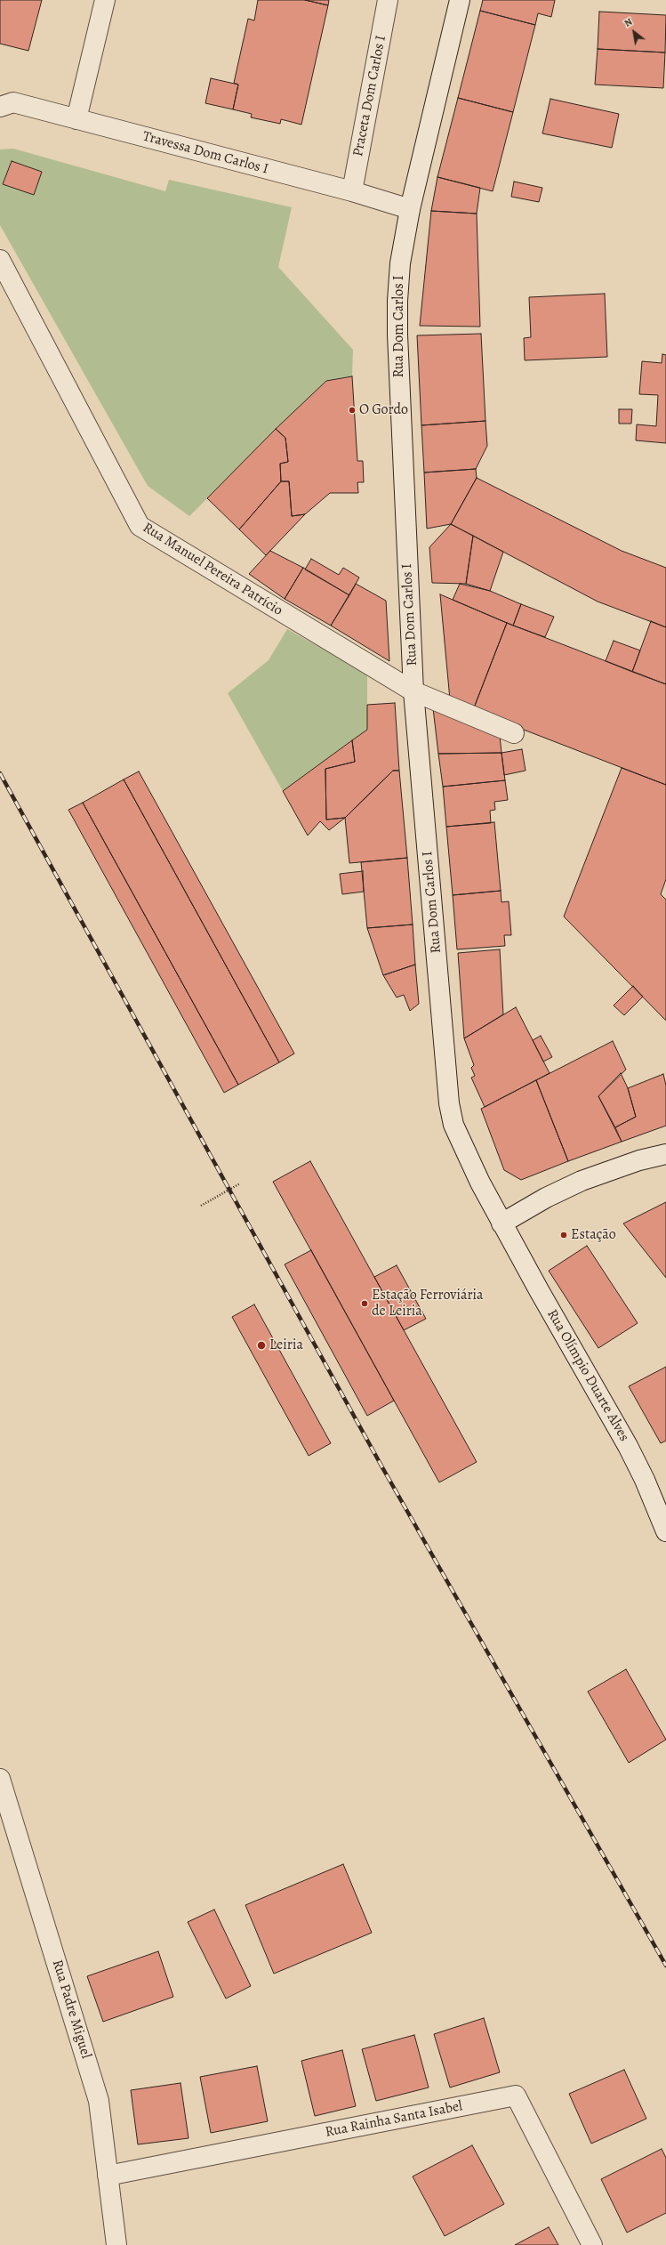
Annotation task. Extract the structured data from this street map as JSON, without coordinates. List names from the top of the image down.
{
  "streets": {
    "street": [
      "Praceta Dom Carlos I",
      "Travessa Dom Carlos I",
      "Rua Dom Carlos I",
      "Rua Manuel Pereira Patrício",
      "Rua Olímpio Duarte Alves",
      "Rua Padre Miguel",
      "Rua Rainha Santa Isabel"
    ]
  },
  "crossings": [
    ["Praceta Dom Carlos I", "Travessa Dom Carlos I"],
    ["Travessa Dom Carlos I", "Rua Dom Carlos I"],
    ["Rua Dom Carlos I", "Rua Manuel Pereira Patrício"],
    ["Rua Dom Carlos I", "Rua Olímpio Duarte Alves"],
    ["Rua Padre Miguel", "Rua Rainha Santa Isabel"]
  ],
  "places": [
    "O Gordo",
    "Estação",
    "Estação Ferroviária de Leiria",
    "Leiria"
  ],
  "north": "top left"
}
